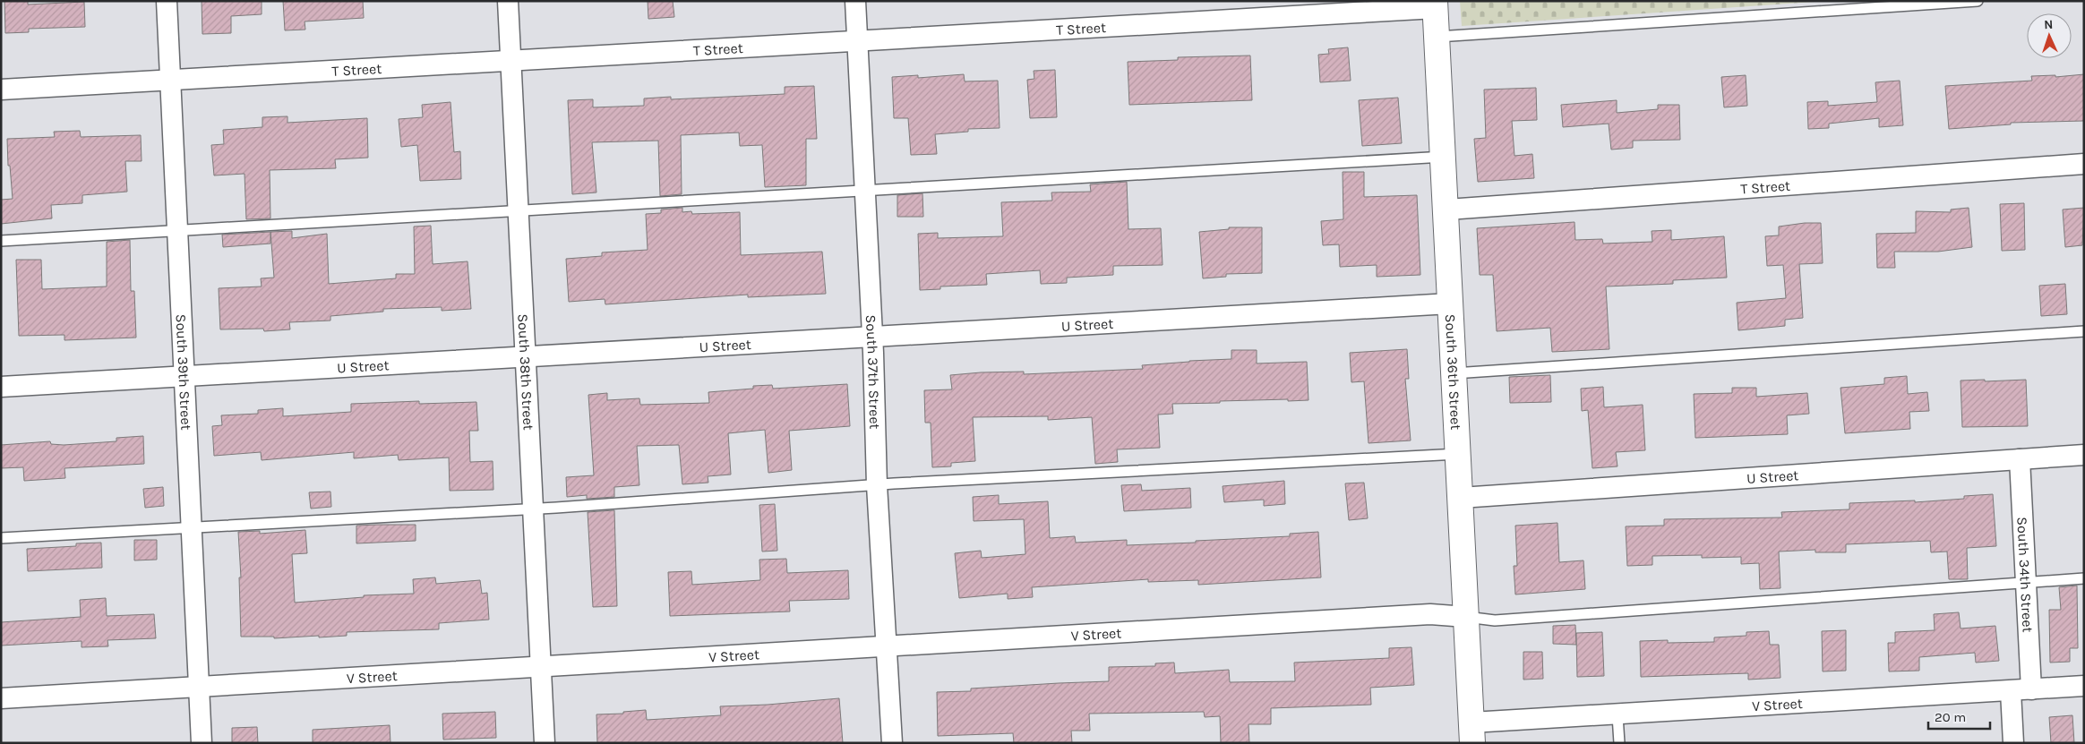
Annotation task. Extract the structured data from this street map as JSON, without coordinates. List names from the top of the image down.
{
  "streets": {
    "main road": ["South 36th Street"],
    "street": [
      "T Street",
      "U Street",
      "South 39th Street",
      "South 38th Street",
      "South 37th Street",
      "South 34th Street",
      "V Street"
    ]
  },
  "crossings": [
    ["T Street", "South 39th Street"],
    ["T Street", "South 38th Street"],
    ["T Street", "South 37th Street"],
    ["T Street", "South 36th Street"],
    ["U Street", "South 39th Street"],
    ["U Street", "South 38th Street"],
    ["U Street", "South 37th Street"],
    ["U Street", "South 36th Street"],
    ["U Street", "South 34th Street"],
    ["South 39th Street", "V Street"],
    ["South 38th Street", "V Street"],
    ["South 37th Street", "V Street"],
    ["South 36th Street", "V Street"],
    ["South 34th Street", "V Street"]
  ],
  "scale_bar": "20 m",
  "north": "top"
}
